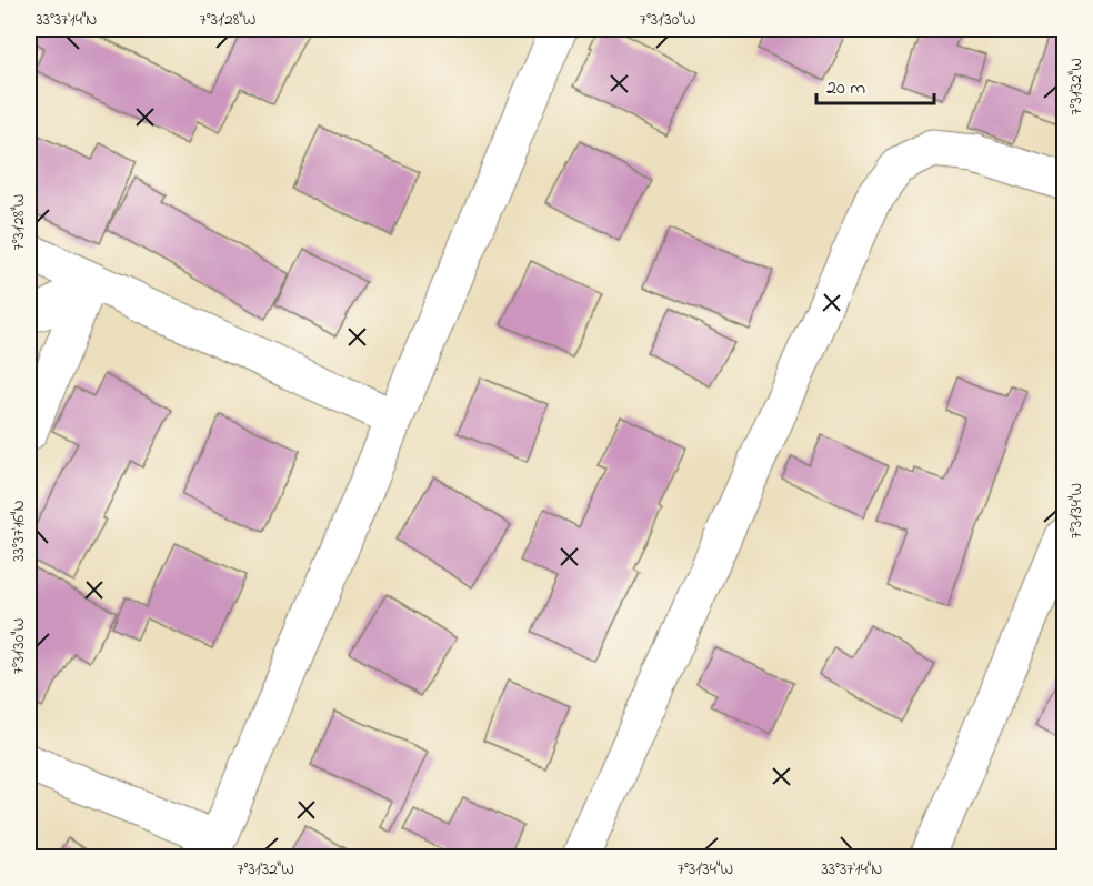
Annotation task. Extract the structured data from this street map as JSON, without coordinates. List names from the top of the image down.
{
  "scale_bar": "20 m",
  "coordinates": [
    "33°37'14\"N",
    "7°31'28\"W",
    "7°31'30\"W",
    "7°31'32\"W",
    "7°31'34\"W",
    "33°37'16\"N"
  ]
}
